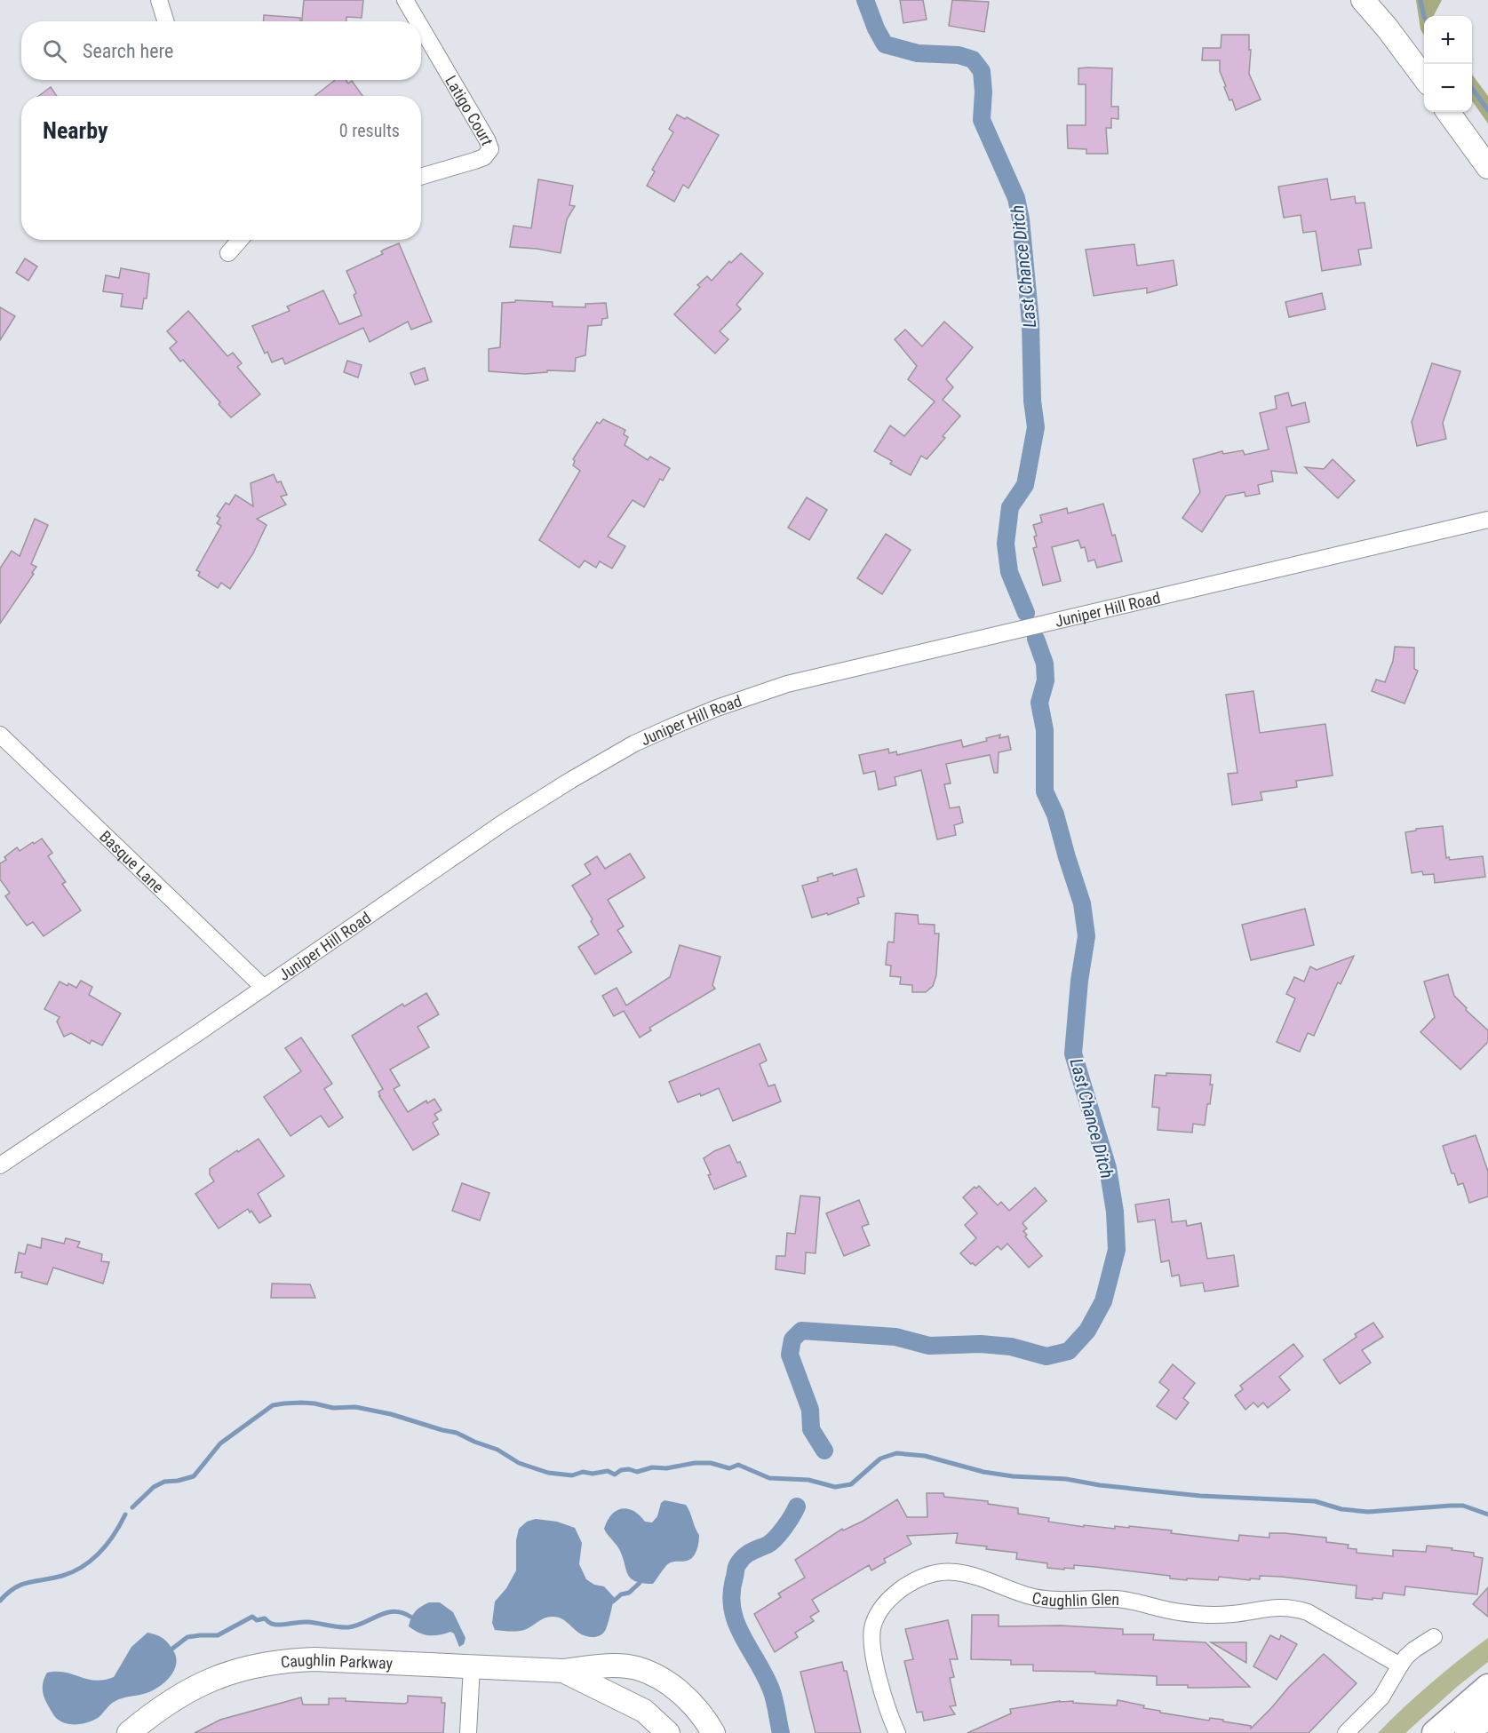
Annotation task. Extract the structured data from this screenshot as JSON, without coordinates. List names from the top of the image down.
{
  "streets": {
    "street": [
      "Latigo Court",
      "Juniper Hill Road",
      "Basque Lane",
      "Caughlin Glen",
      "Caughlin Parkway"
    ]
  },
  "crossings": [
    ["Juniper Hill Road", "Basque Lane"]
  ],
  "water": ["Last Chance Ditch"],
  "page": {
    "map_buttons": ["+", "−"],
    "search": "Search here",
    "heading": ["Nearby", "0 results"]
  }
}
